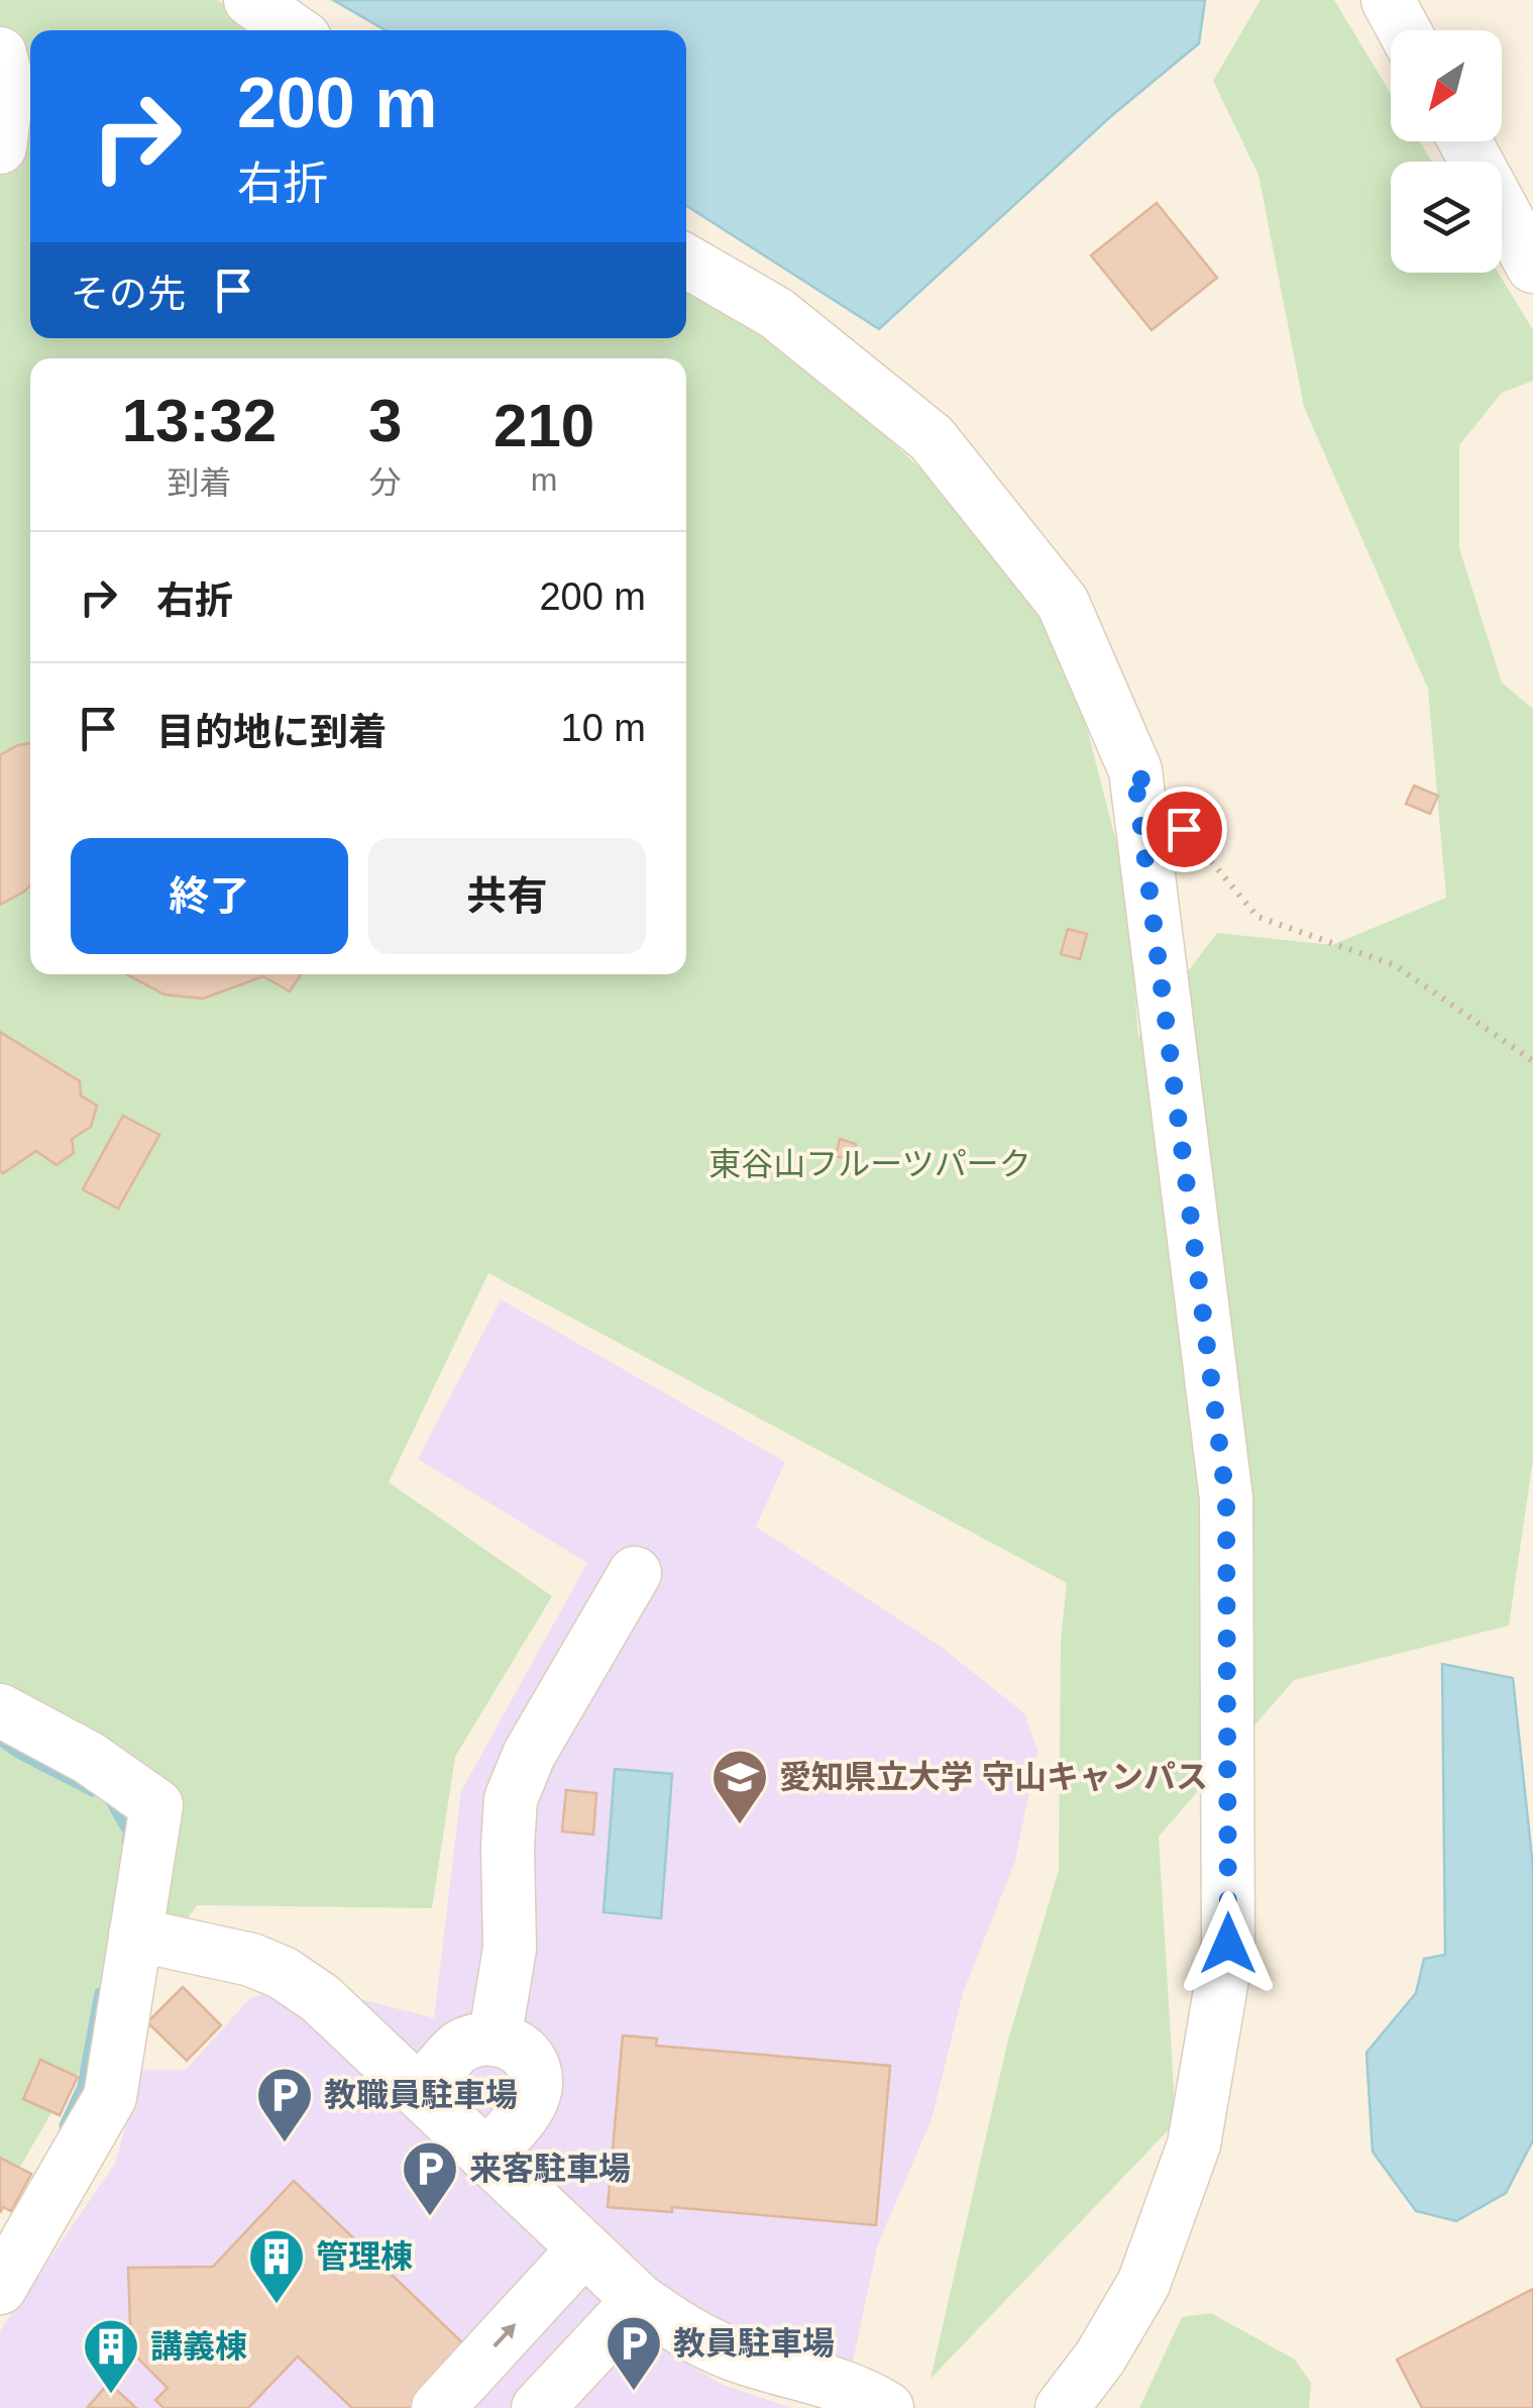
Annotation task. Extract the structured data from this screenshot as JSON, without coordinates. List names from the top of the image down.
{
  "parks": ["東谷山フルーツパーク"],
  "places": {
    "school or university": ["愛知県立大学 守山キャンパス"],
    "parking": ["教職員駐車場", "来客駐車場", "教員駐車場"],
    "building": ["管理棟", "講義棟"]
  },
  "north": "bottom left",
  "page": {
    "turn": ["200 m", "右折"],
    "then": "その先",
    "eta": [
      "13:32",
      "到着",
      "3",
      "分",
      "210",
      "m"
    ],
    "list": [
      {
        "name": "右折",
        "value": "200 m"
      },
      {
        "name": "目的地に到着",
        "value": "10 m"
      }
    ],
    "buttons": ["終了", "共有"]
  }
}
